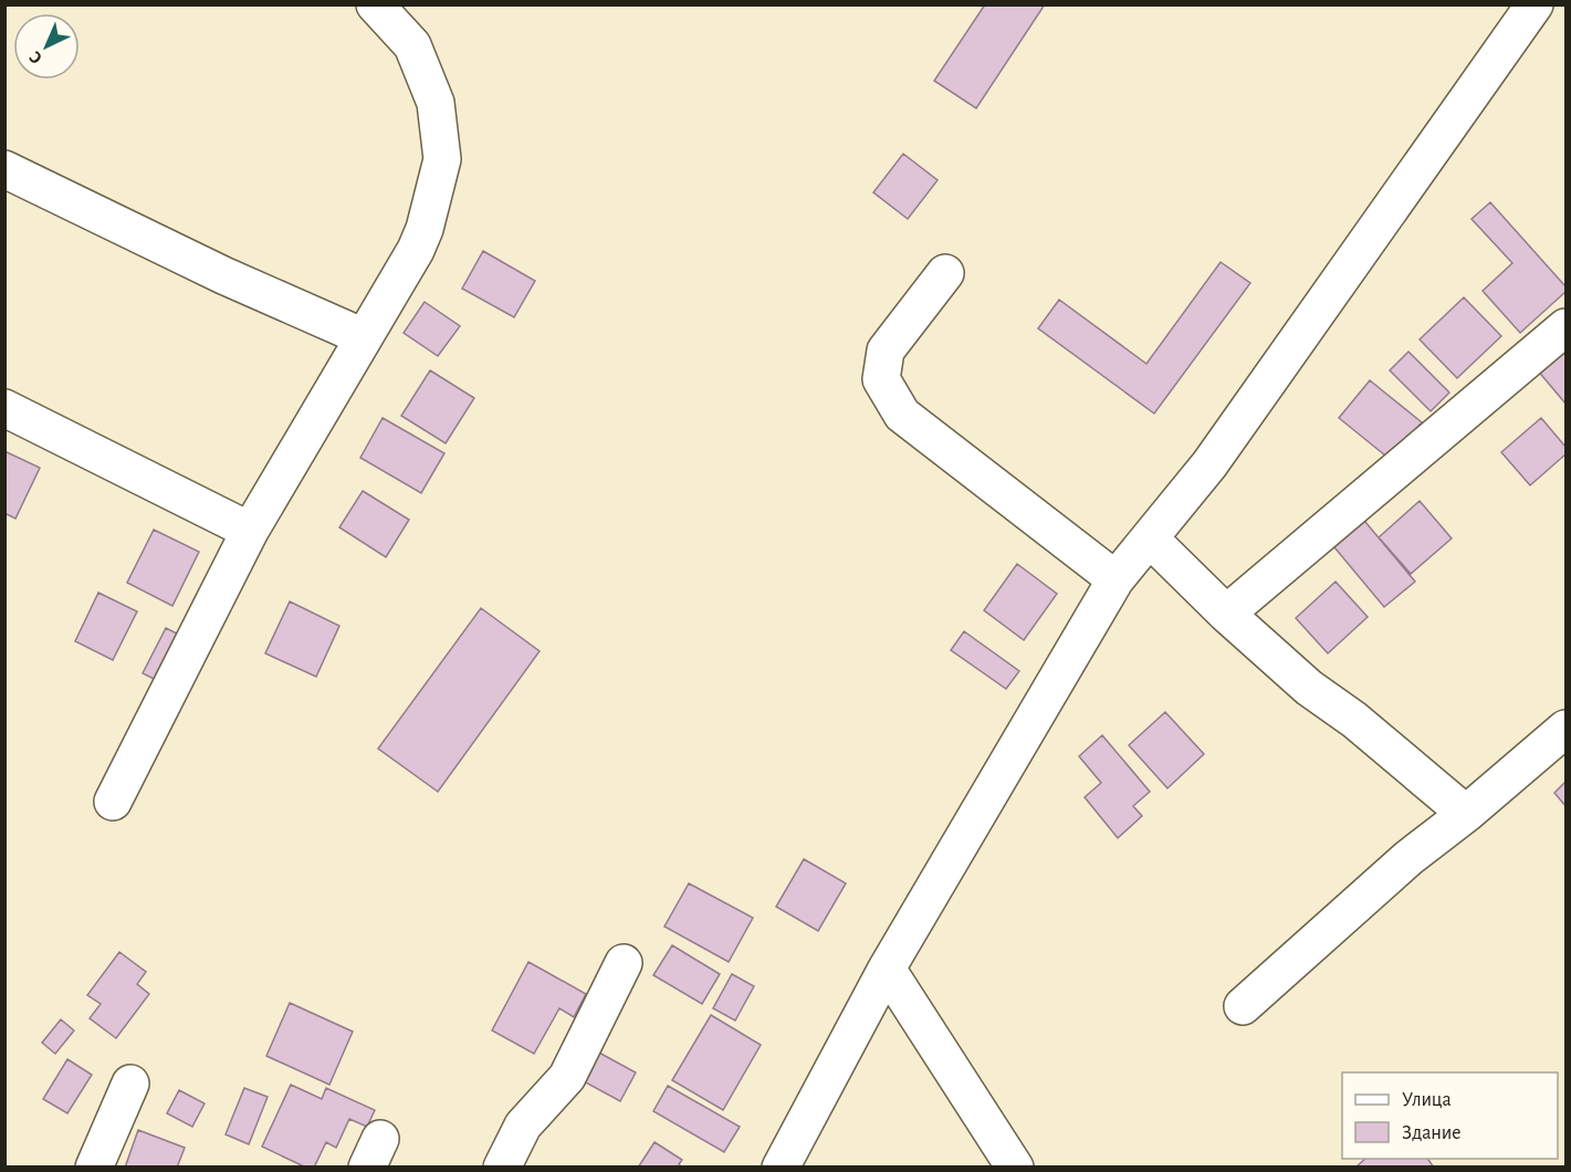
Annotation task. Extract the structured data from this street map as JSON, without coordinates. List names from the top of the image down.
{
  "legend": ["Улица", "Здание"],
  "north": "bottom left"
}
